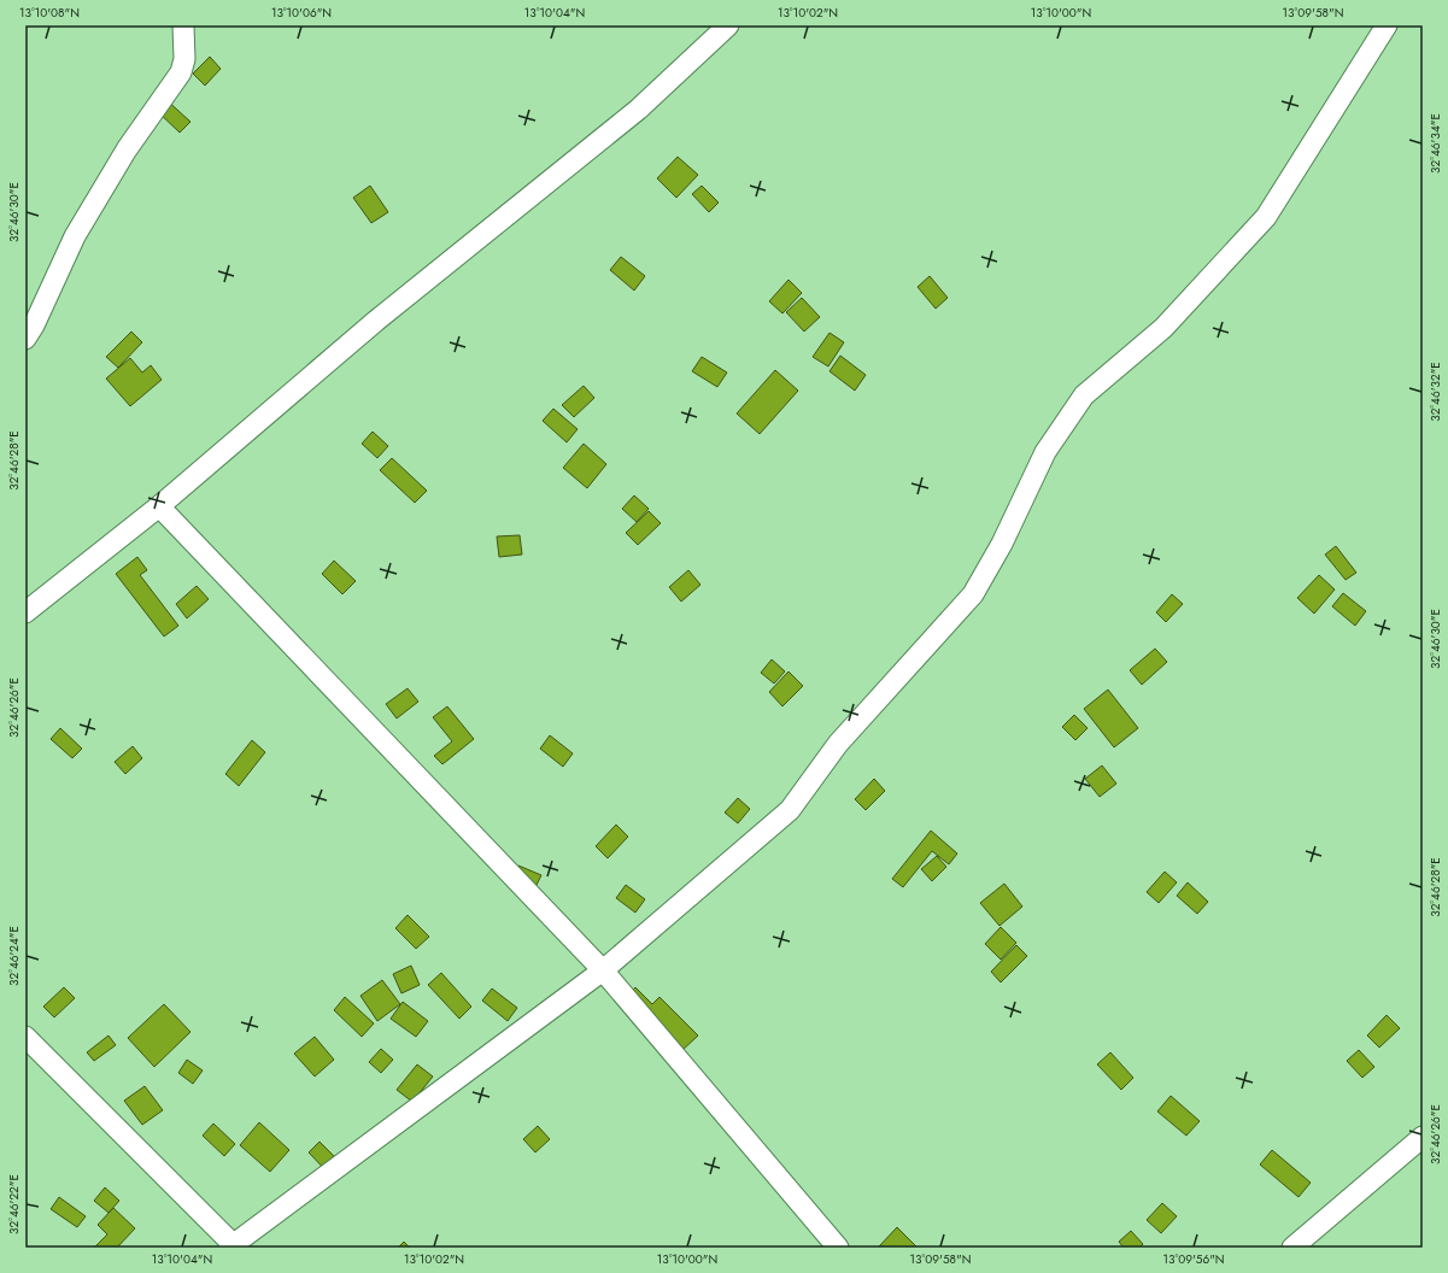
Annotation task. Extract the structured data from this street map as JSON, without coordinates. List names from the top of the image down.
{
  "coordinates": [
    "13°10'08\"N",
    "13°10'06\"N",
    "13°10'04\"N",
    "13°10'02\"N",
    "13°10'00\"N",
    "13°09'58\"N",
    "32°46'34\"E",
    "32°46'30\"E",
    "32°46'32\"E",
    "32°46'28\"E",
    "32°46'26\"E",
    "32°46'24\"E",
    "32°46'22\"E",
    "13°09'56\"N"
  ]
}
